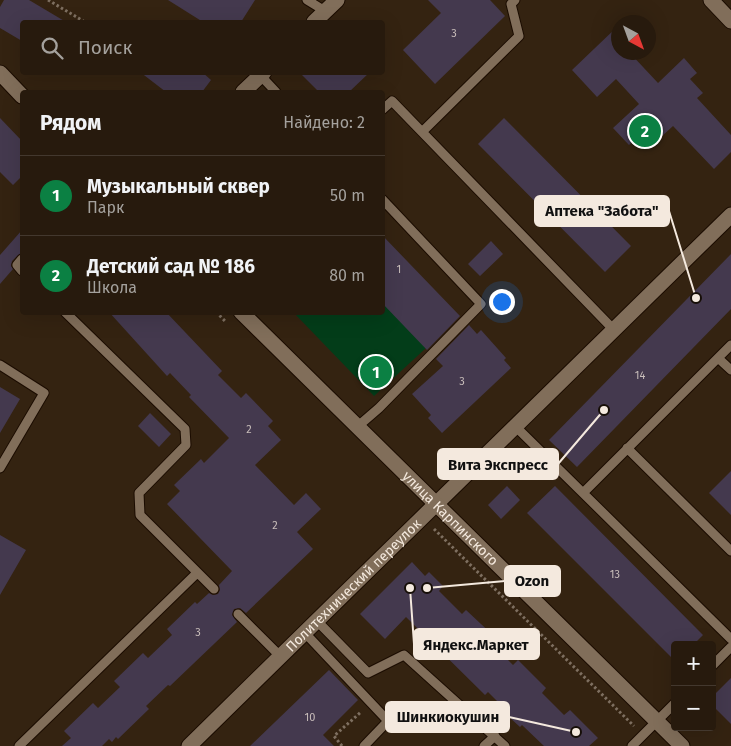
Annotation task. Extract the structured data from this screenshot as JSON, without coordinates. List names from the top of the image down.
{
  "streets": {
    "street": ["улица Карпинского", "Политехнический переулок"]
  },
  "crossings": [
    ["улица Карпинского", "Политехнический переулок"]
  ],
  "places": [
    "Аптека \"Забота\"",
    "Вита Экспресс",
    "Яндекс.Маркет",
    "Ozon",
    "Шинкиокушин"
  ],
  "house_numbers": [
    "3",
    "1",
    "14",
    "3",
    "2",
    "2",
    "13",
    "3",
    "10"
  ],
  "north": "bottom right",
  "page": {
    "search": "Поиск",
    "heading": ["Рядом", "Найдено: 2"],
    "pins": ["2", "1"],
    "list": [
      {
        "mark": "1",
        "name": "Музыкальный сквер",
        "note": "Парк",
        "value": "50 m"
      },
      {
        "mark": "2",
        "name": "Детский сад № 186",
        "note": "Школа",
        "value": "80 m"
      }
    ],
    "map_buttons": ["+", "−"]
  }
}
